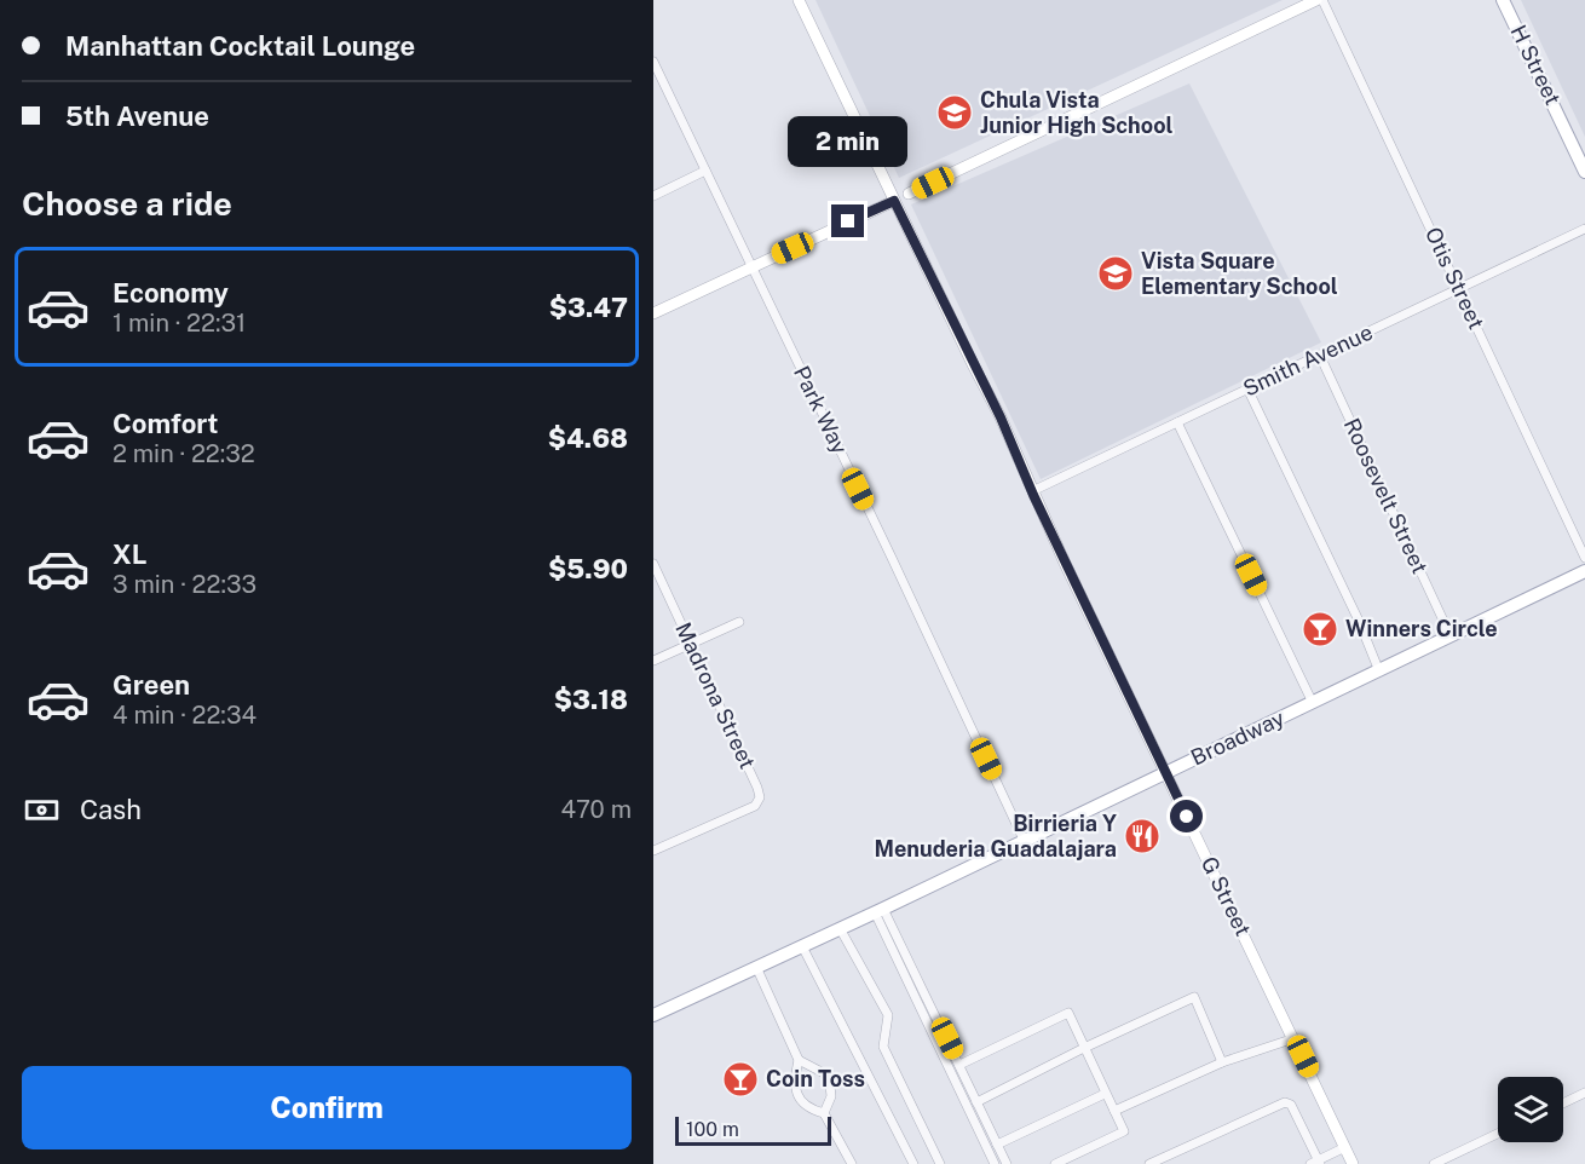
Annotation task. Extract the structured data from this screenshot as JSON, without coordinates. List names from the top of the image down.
{
  "streets": {
    "main road": ["H Street", "Broadway"],
    "street": [
      "Otis Street",
      "Smith Avenue",
      "Park Way",
      "Roosevelt Street",
      "Madrona Street",
      "G Street"
    ]
  },
  "crossings": [
    ["Otis Street", "Smith Avenue"],
    ["Smith Avenue", "Roosevelt Street"],
    ["Smith Avenue", "G Street"],
    ["Park Way", "Broadway"],
    ["Roosevelt Street", "Broadway"],
    ["Broadway", "G Street"]
  ],
  "places": {
    "school or university": ["Chula Vista Junior High School", "Vista Square Elementary School"],
    "bar": ["Winners Circle", "Coin Toss"],
    "restaurant": ["Birrieria Y Menuderia Guadalajara"]
  },
  "scale_bar": "100 m",
  "page": {
    "banner": ["Manhattan Cocktail Lounge", "5th Avenue"],
    "bubble": "2 min",
    "heading": "Choose a ride",
    "list": [
      {
        "name": "Economy",
        "note": "1 min · 22:31",
        "value": "$3.47"
      },
      {
        "name": "Comfort",
        "note": "2 min · 22:32",
        "value": "$4.68"
      },
      {
        "name": "XL",
        "note": "3 min · 22:33",
        "value": "$5.90"
      },
      {
        "name": "Green",
        "note": "4 min · 22:34",
        "value": "$3.18"
      }
    ],
    "pay": ["Cash", "470 m"],
    "buttons": "Confirm",
    "scale": "100 m"
  }
}
